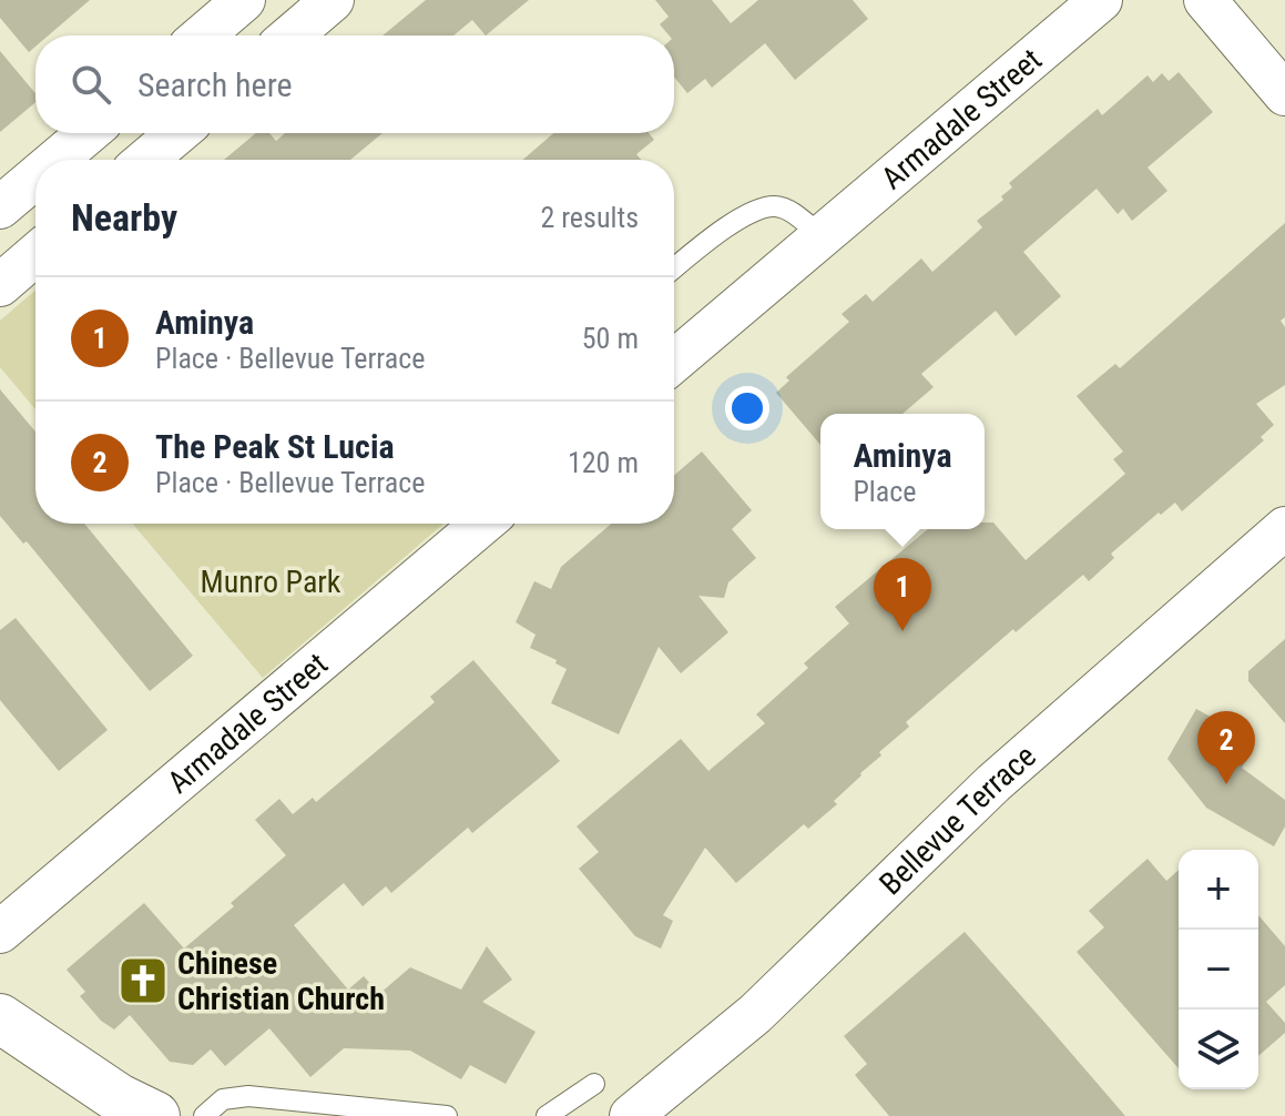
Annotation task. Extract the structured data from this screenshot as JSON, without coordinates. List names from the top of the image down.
{
  "streets": {
    "street": ["Armadale Street", "Bellevue Terrace"]
  },
  "parks": ["Munro Park"],
  "places": {
    "church": ["Chinese Christian Church"]
  },
  "page": {
    "search": "Search here",
    "heading": ["Nearby", "2 results"],
    "list": [
      {
        "mark": "1",
        "name": "Aminya",
        "note": "Place · Bellevue Terrace",
        "value": "50 m"
      },
      {
        "mark": "2",
        "name": "The Peak St Lucia",
        "note": "Place · Bellevue Terrace",
        "value": "120 m"
      }
    ],
    "popup": ["Aminya", "Place"],
    "pins": ["1", "2"],
    "map_buttons": ["+", "−"]
  }
}
